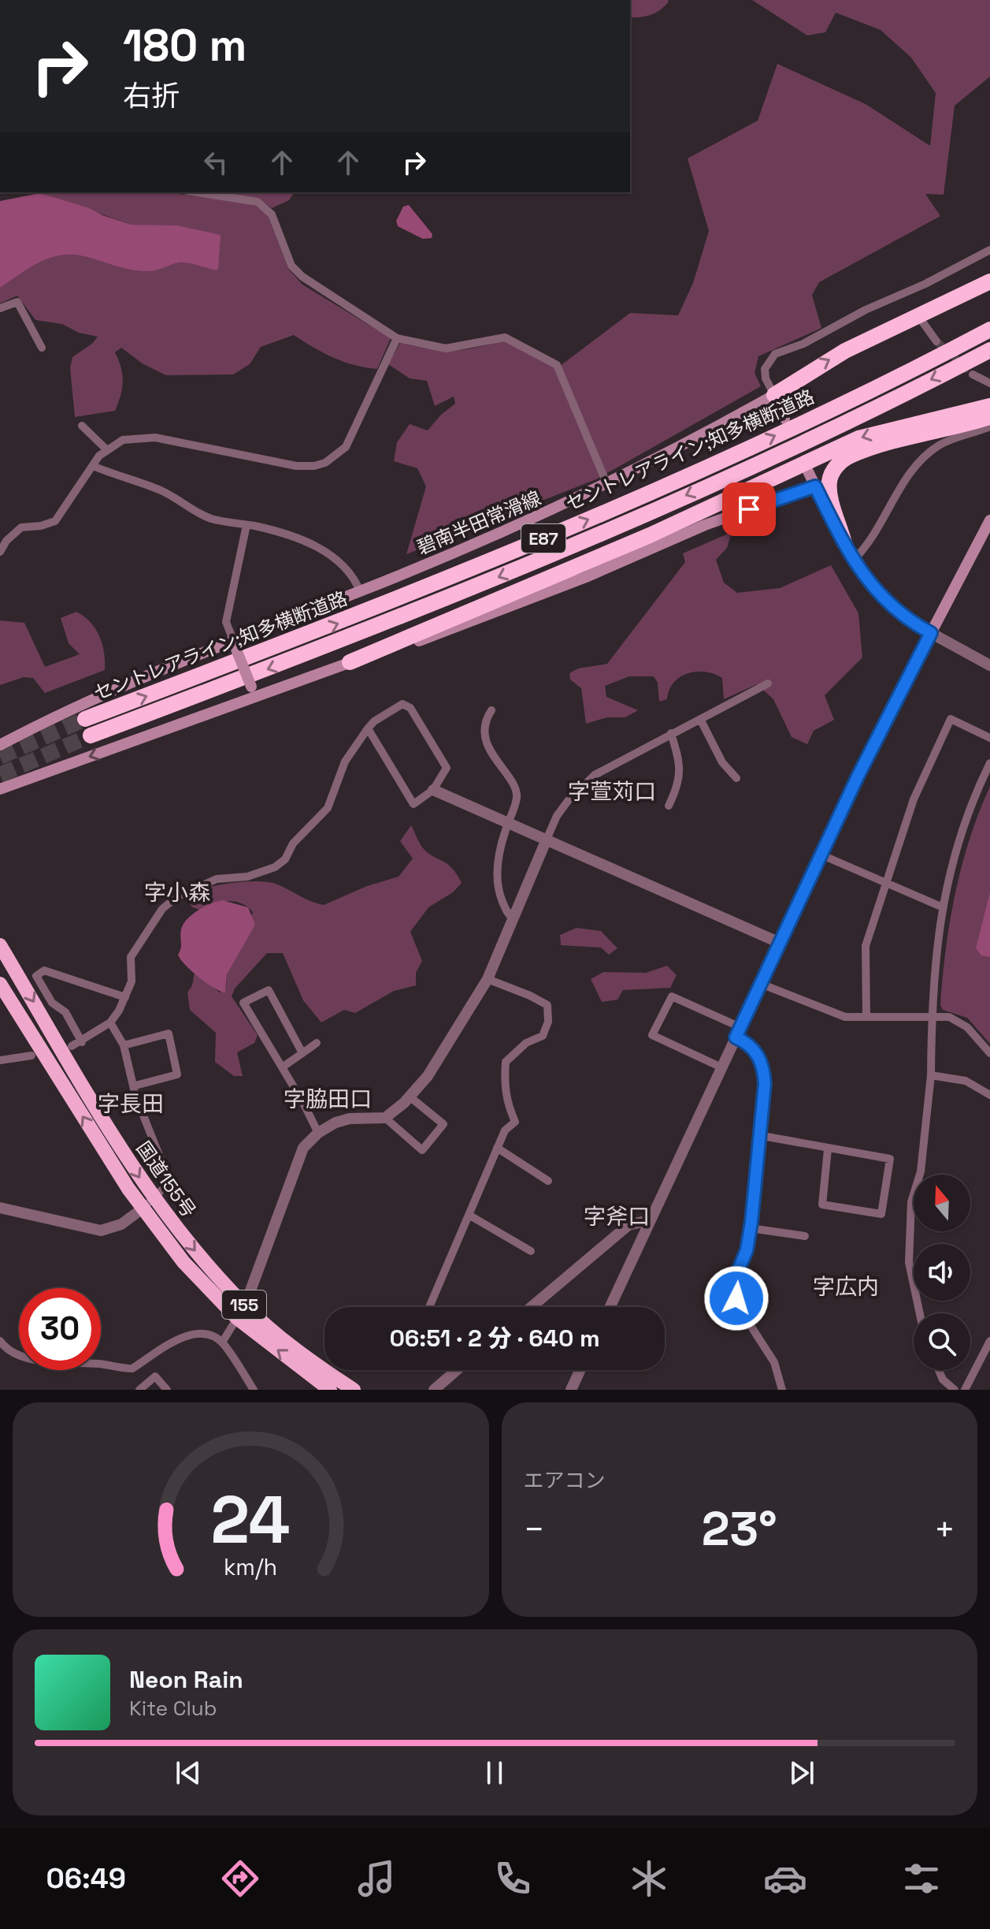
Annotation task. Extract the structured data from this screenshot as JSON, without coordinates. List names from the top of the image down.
{
  "streets": {
    "highway": [
      "セントレアライン;知多横断道路",
      "E87",
      "国道155号",
      "155"
    ],
    "main road": ["碧南半田常滑線"]
  },
  "districts": [
    "字萱苅口",
    "字小森",
    "字脇田口",
    "字長田",
    "字斧口",
    "字広内"
  ],
  "north": "top",
  "page": {
    "turn": ["180 m", "右折"],
    "limit": "30",
    "trip": "06:51 · 2 分 · 640 m",
    "tile": "エアコン",
    "heat": ["−", "23°", "+"],
    "song": ["Neon Rain", "Kite Club"],
    "tabs": "06:49",
    "gauge": ["24", "km/h"]
  }
}
